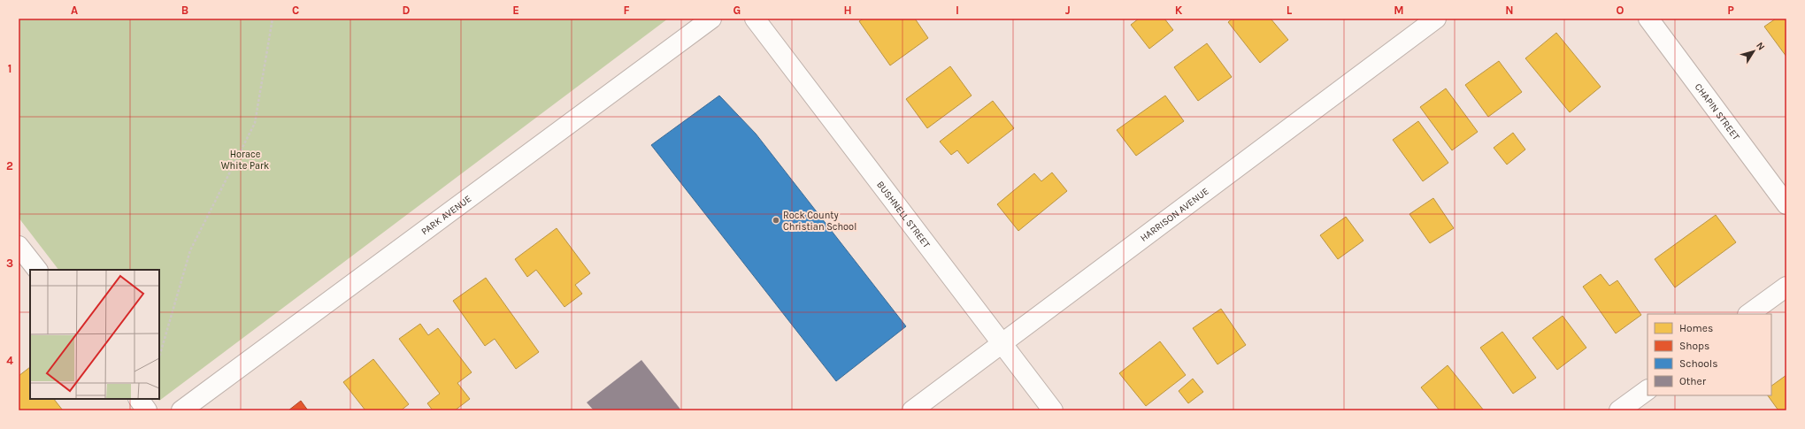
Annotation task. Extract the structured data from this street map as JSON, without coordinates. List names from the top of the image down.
{
  "streets": {
    "street": [
      "CHAPIN STREET",
      "PARK AVENUE",
      "BUSHNELL STREET",
      "HARRISON AVENUE"
    ]
  },
  "crossings": [
    ["BUSHNELL STREET", "HARRISON AVENUE"]
  ],
  "parks": ["Horace White Park"],
  "places": ["Rock County Christian School"],
  "legend": [
    "Homes",
    "Shops",
    "Schools",
    "Other"
  ],
  "north": "top right",
  "grid": {
    "columns": [
      "A",
      "B",
      "C",
      "D",
      "E",
      "F",
      "G",
      "H",
      "I",
      "J",
      "K",
      "L",
      "M",
      "N",
      "O",
      "P"
    ],
    "rows": [
      "1",
      "2",
      "3",
      "4"
    ]
  }
}
